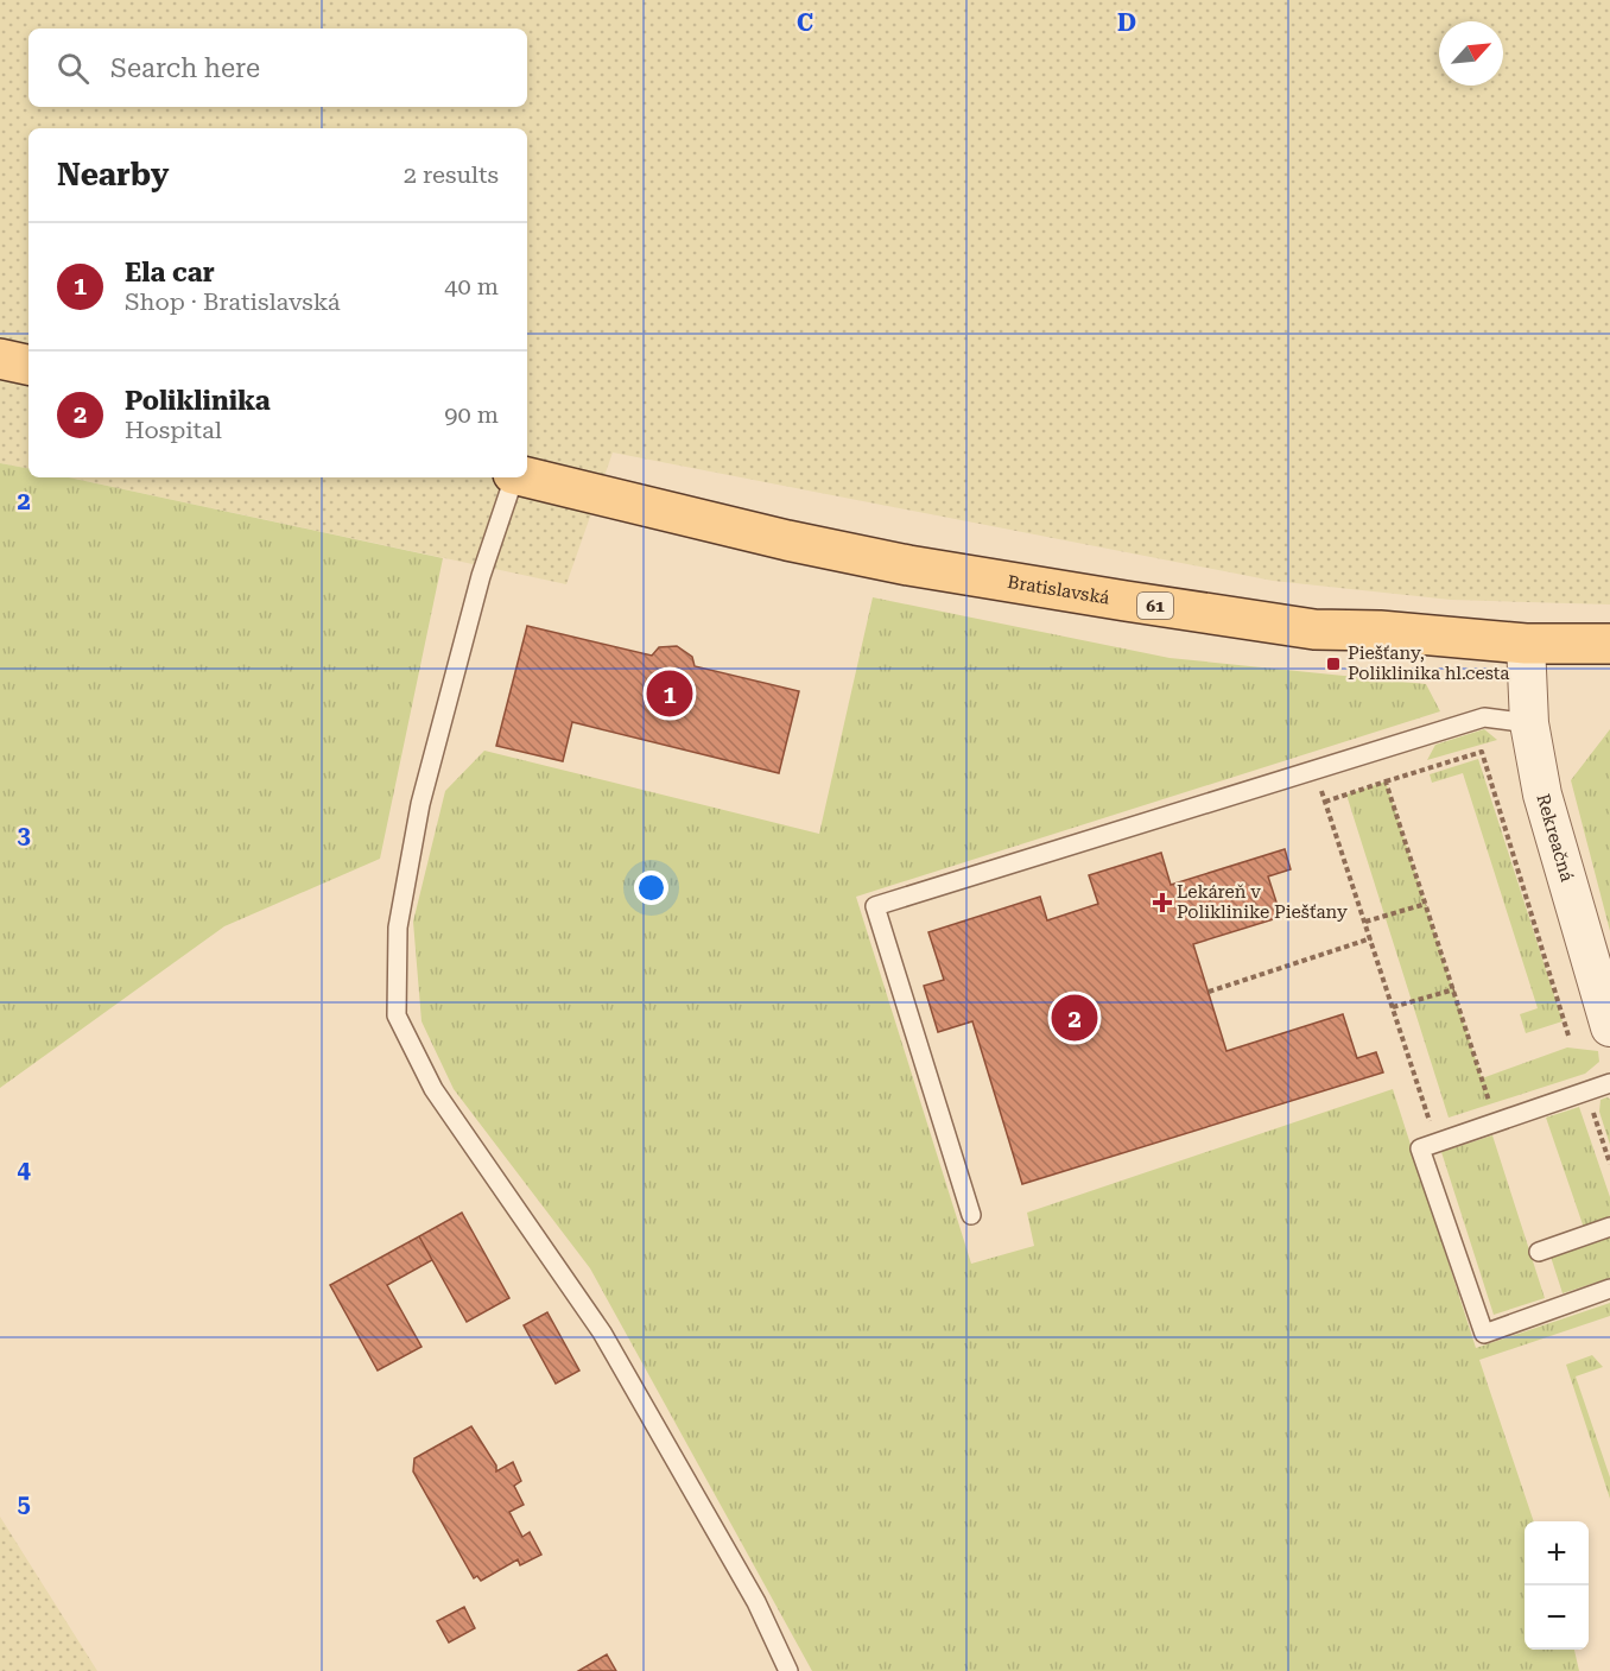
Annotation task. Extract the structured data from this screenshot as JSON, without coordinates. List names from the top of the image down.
{
  "streets": {
    "main road": ["Bratislavská", "61"],
    "street": ["Rekreačná"]
  },
  "crossings": [
    ["Bratislavská", "Rekreačná"]
  ],
  "places": {
    "transit": ["Piešťany, Poliklinika hl.cesta"],
    "health": ["Lekáreň v Poliklinike Piešťany"]
  },
  "north": "top right",
  "page": {
    "search": "Search here",
    "heading": ["Nearby", "2 results"],
    "list": [
      {
        "mark": "1",
        "name": "Ela car",
        "note": "Shop · Bratislavská",
        "value": "40 m"
      },
      {
        "mark": "2",
        "name": "Poliklinika",
        "note": "Hospital",
        "value": "90 m"
      }
    ],
    "pins": ["1", "2"],
    "map_buttons": ["+", "−"]
  },
  "grid": {
    "columns": ["C", "D"],
    "rows": [
      "2",
      "3",
      "4",
      "5"
    ]
  }
}
